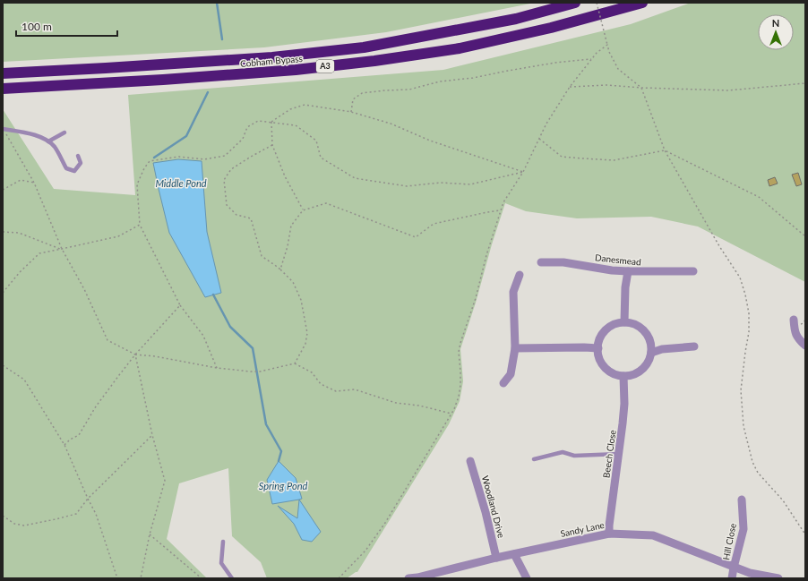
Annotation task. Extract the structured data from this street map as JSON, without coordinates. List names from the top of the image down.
{
  "streets": {
    "highway": ["Cobham Bypass", "A3"],
    "street": [
      "Danesmead",
      "Beech Close",
      "Woodland Drive",
      "Sandy Lane",
      "Hill Close"
    ]
  },
  "crossings": [
    ["Beech Close", "Sandy Lane"],
    ["Woodland Drive", "Sandy Lane"],
    ["Sandy Lane", "Hill Close"]
  ],
  "water": ["Middle Pond", "Spring Pond"],
  "scale_bar": "100 m",
  "north": "top"
}
